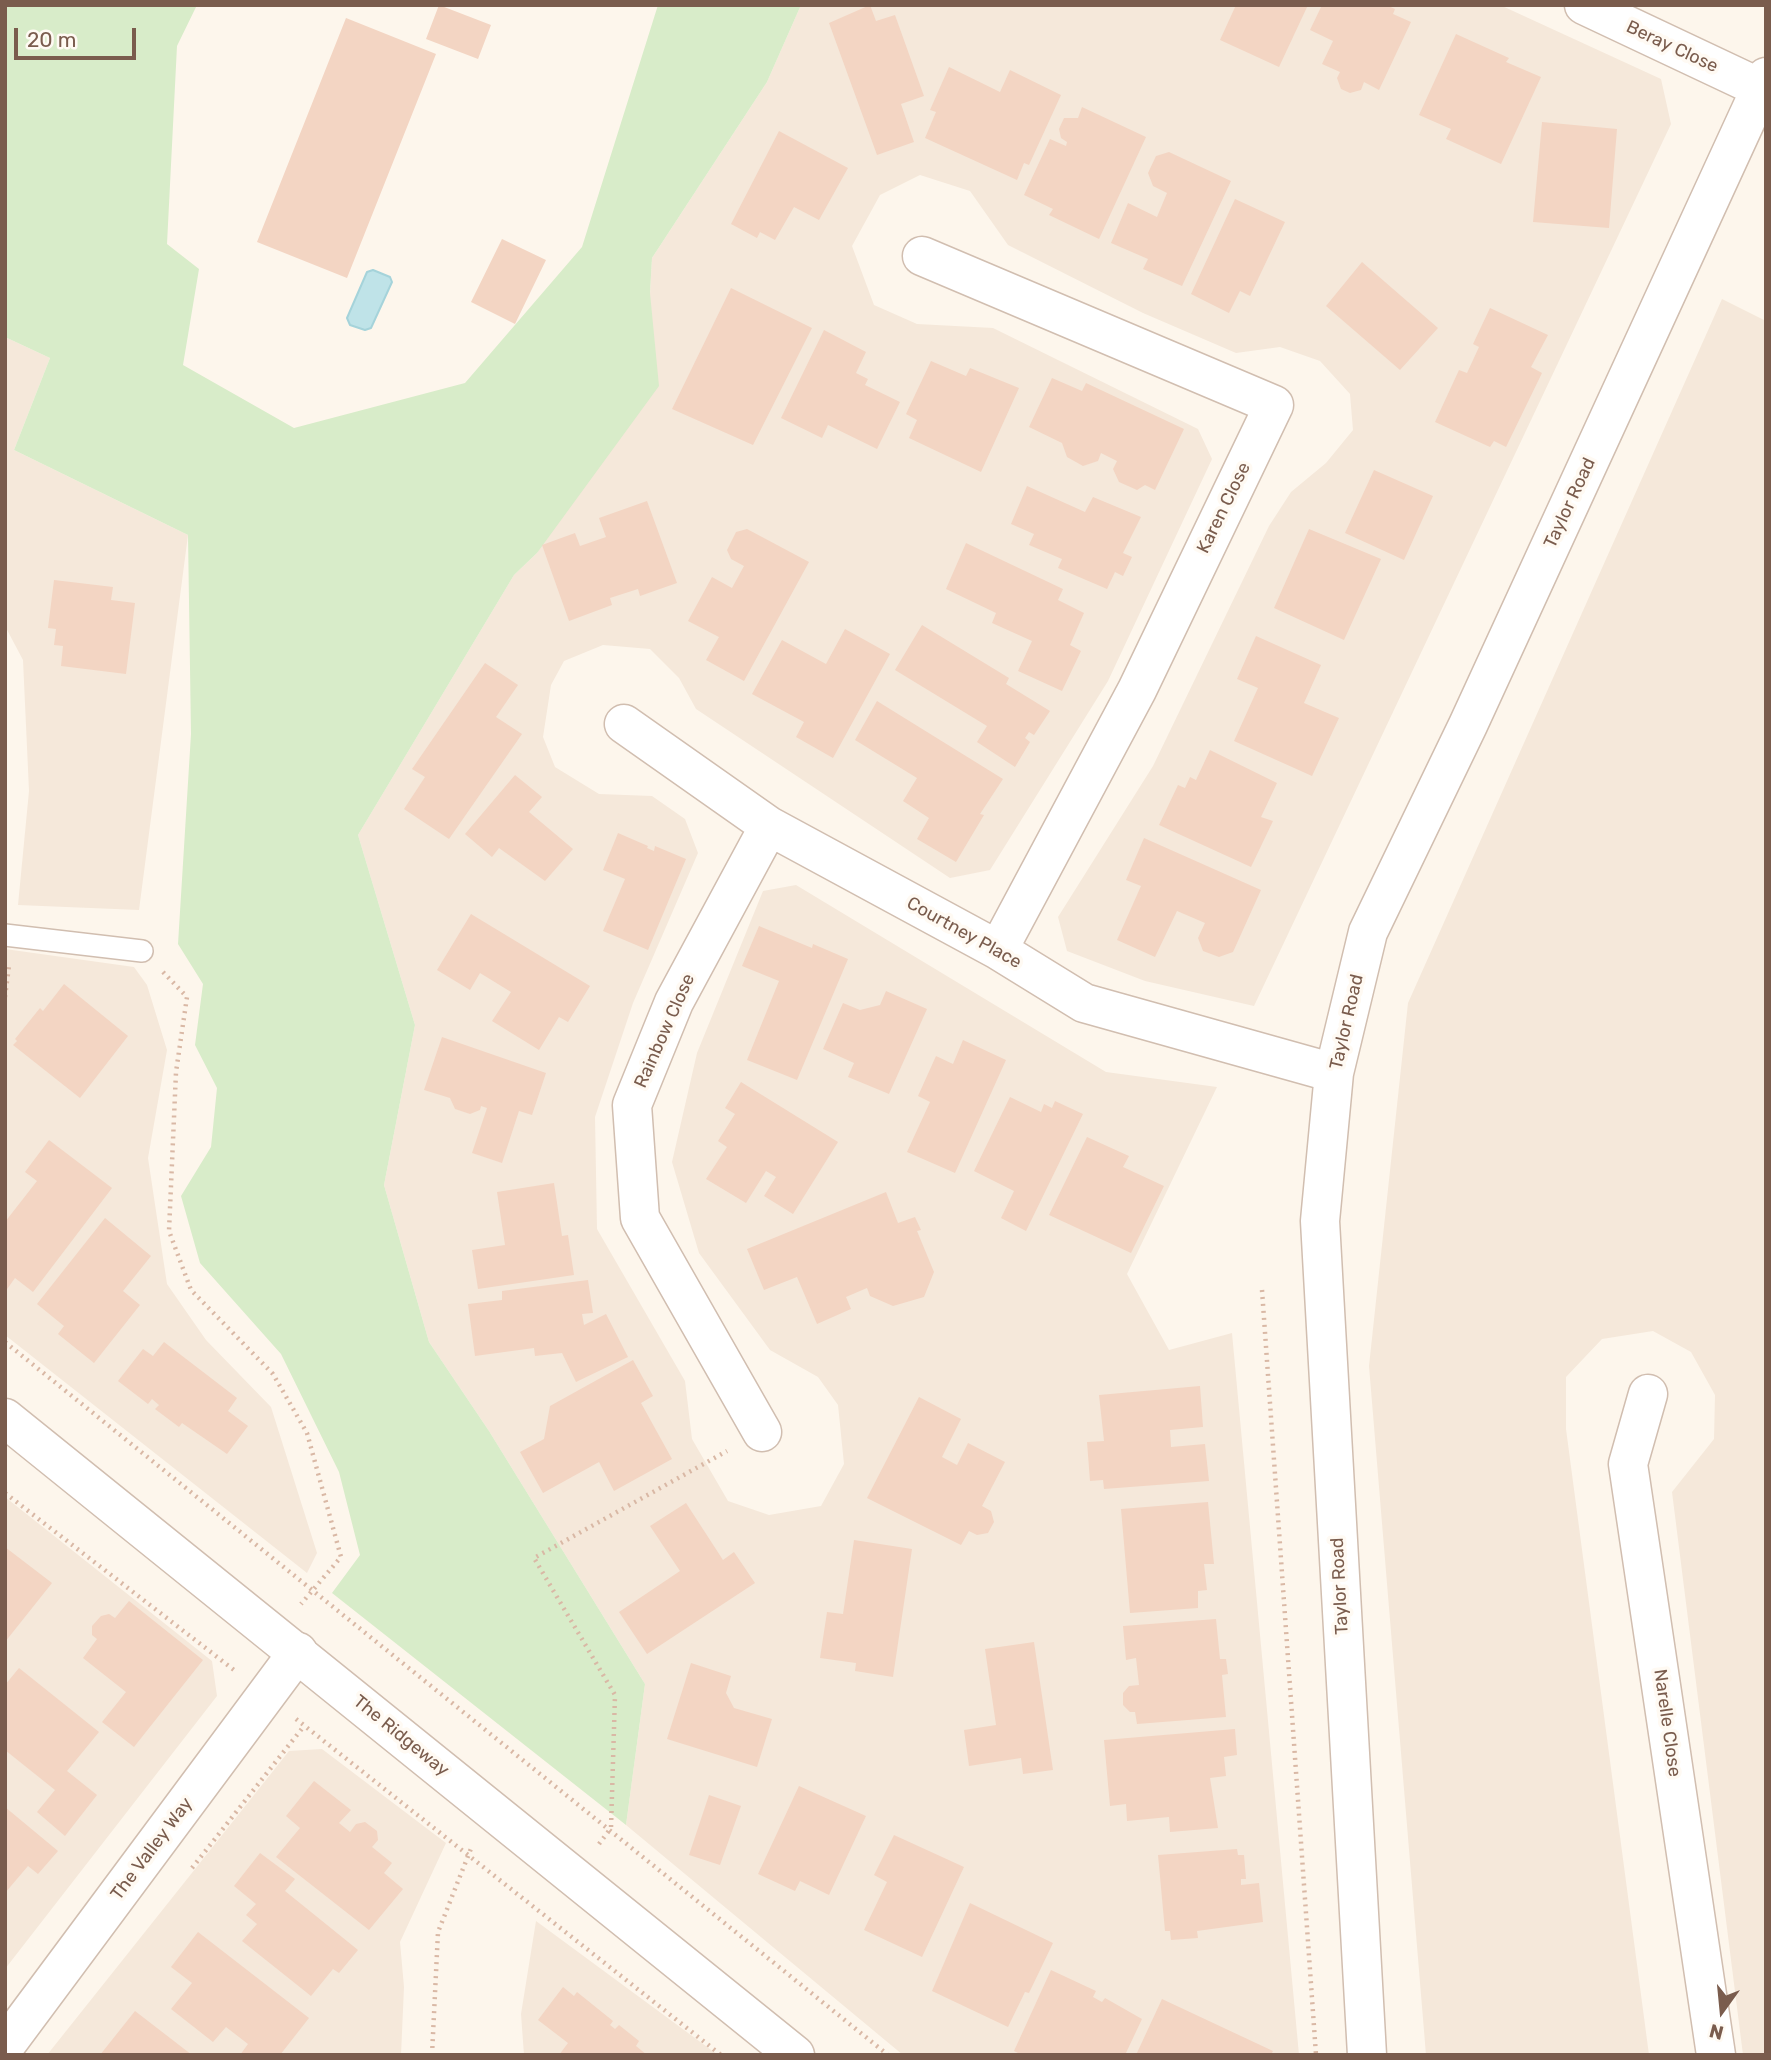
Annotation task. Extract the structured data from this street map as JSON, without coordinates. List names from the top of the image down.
{
  "streets": {
    "street": [
      "Beray Close",
      "Taylor Road",
      "Karen Close",
      "Courtney Place",
      "Rainbow Close",
      "Narelle Close",
      "The Ridgeway",
      "The Valley Way"
    ]
  },
  "crossings": [
    ["Beray Close", "Taylor Road"],
    ["Taylor Road", "Courtney Place"],
    ["Karen Close", "Courtney Place"],
    ["Courtney Place", "Rainbow Close"],
    ["The Ridgeway", "The Valley Way"]
  ],
  "scale_bar": "20 m",
  "north": "bottom"
}
